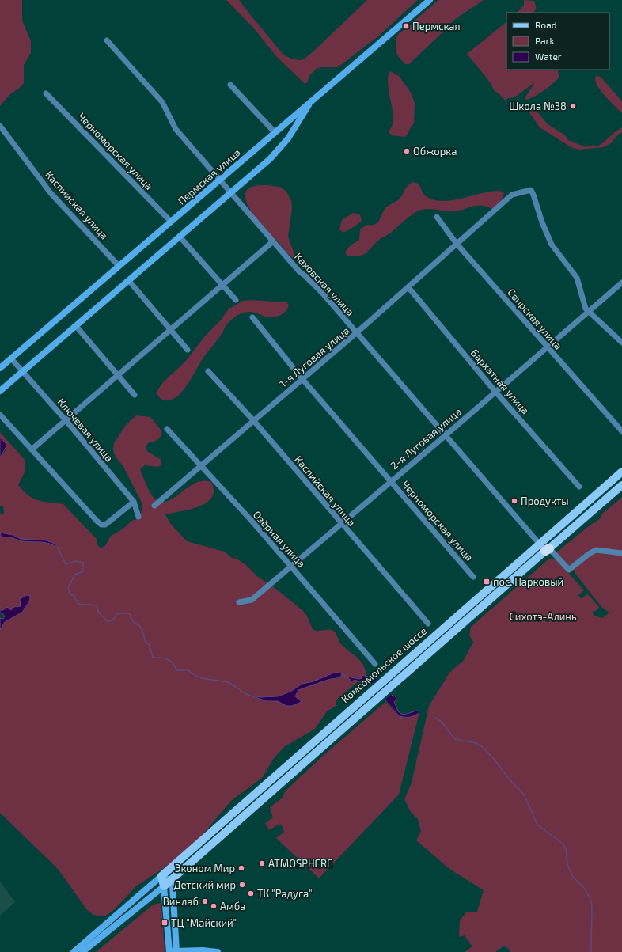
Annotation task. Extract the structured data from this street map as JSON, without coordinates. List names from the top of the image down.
{
  "streets": {
    "main road": ["Комсомольское шоссе"],
    "street": [
      "Черноморская улица",
      "Пермская улица",
      "Каспийская улица",
      "Каховская улица",
      "Свирская улица",
      "1-я Луговая улица",
      "Бархатная улица",
      "Ключевая улица",
      "2-я Луговая улица",
      "Озёрная улица"
    ]
  },
  "crossings": [
    ["Черноморская улица", "Пермская улица"],
    ["Черноморская улица", "1-я Луговая улица"],
    ["Черноморская улица", "2-я Луговая улица"],
    ["Пермская улица", "Каспийская улица"],
    ["Пермская улица", "Каховская улица"],
    ["Пермская улица", "Ключевая улица"],
    ["Каспийская улица", "1-я Луговая улица"],
    ["Каспийская улица", "2-я Луговая улица"],
    ["Каховская улица", "1-я Луговая улица"],
    ["Каховская улица", "2-я Луговая улица"],
    ["Каховская улица", "Комсомольское шоссе"],
    ["Свирская улица", "1-я Луговая улица"],
    ["Свирская улица", "2-я Луговая улица"],
    ["1-я Луговая улица", "Бархатная улица"],
    ["1-я Луговая улица", "2-я Луговая улица"],
    ["1-я Луговая улица", "Озёрная улица"],
    ["Бархатная улица", "2-я Луговая улица"],
    ["2-я Луговая улица", "Озёрная улица"]
  ],
  "parks": ["Сихотэ-Алинь"],
  "places": {
    "transit": ["Пермская", "пос. Парковый", "ТЦ \"Майский\""],
    "other": [
      "Школа №38",
      "Обжорка",
      "Продукты",
      "ATMOSPHERE",
      "Эконом Мир",
      "Детский мир",
      "ТК \"Радуга\"",
      "Винлаб",
      "Амба"
    ]
  },
  "legend": ["Road", "Park", "Water"]
}
